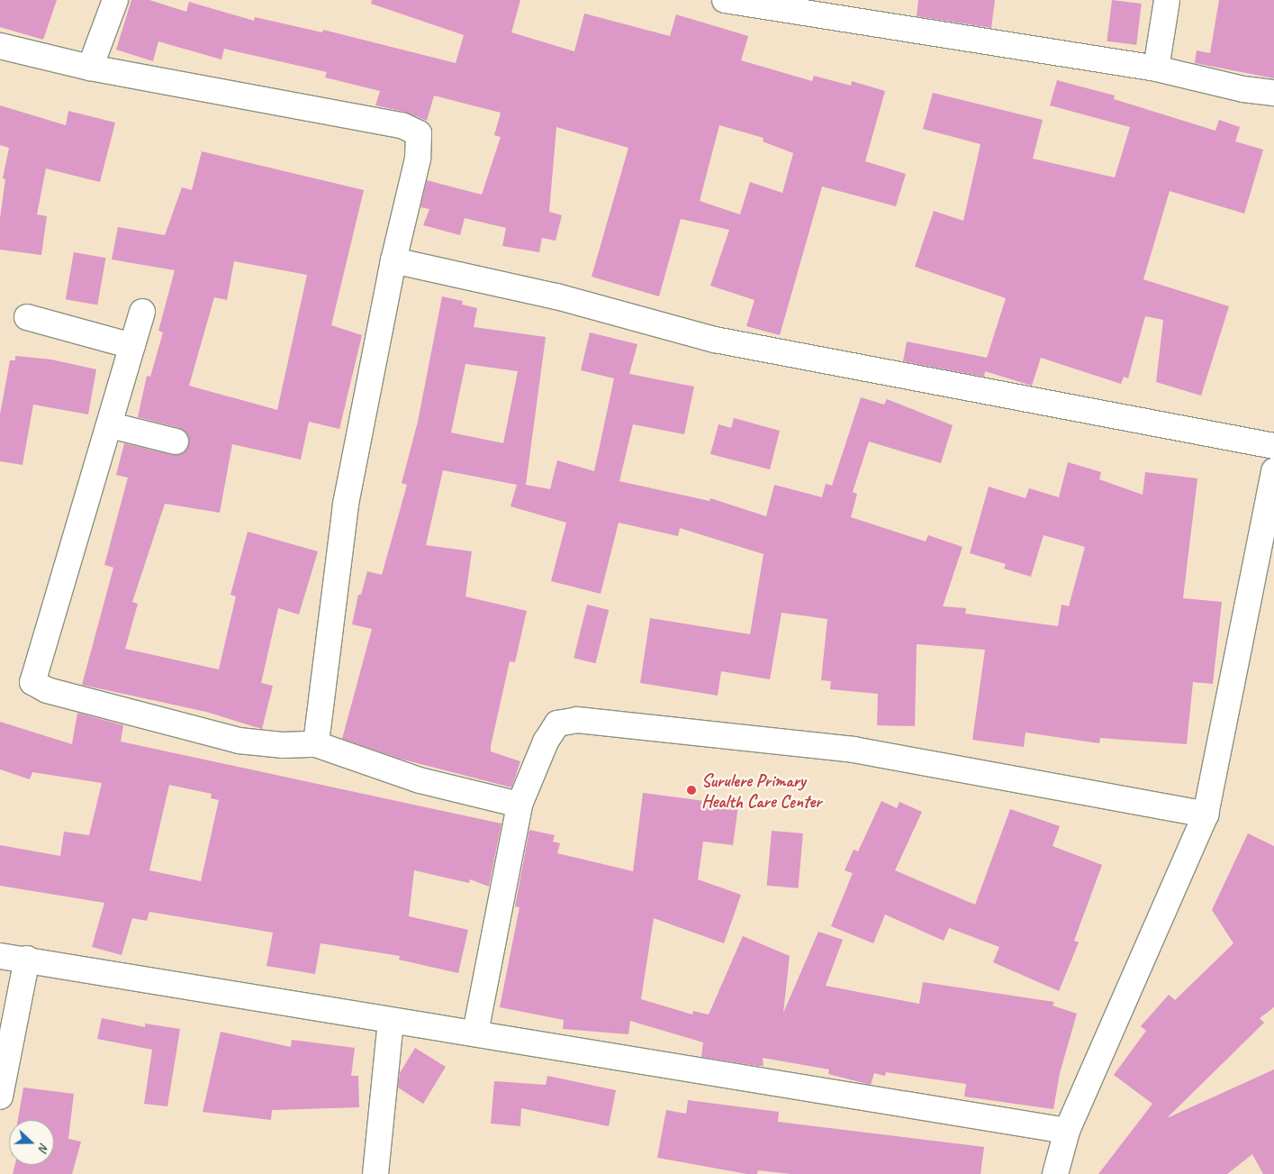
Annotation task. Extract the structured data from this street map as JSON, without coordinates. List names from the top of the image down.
{
  "places": ["Surulere Primary Health Care Center"],
  "north": "right"
}
